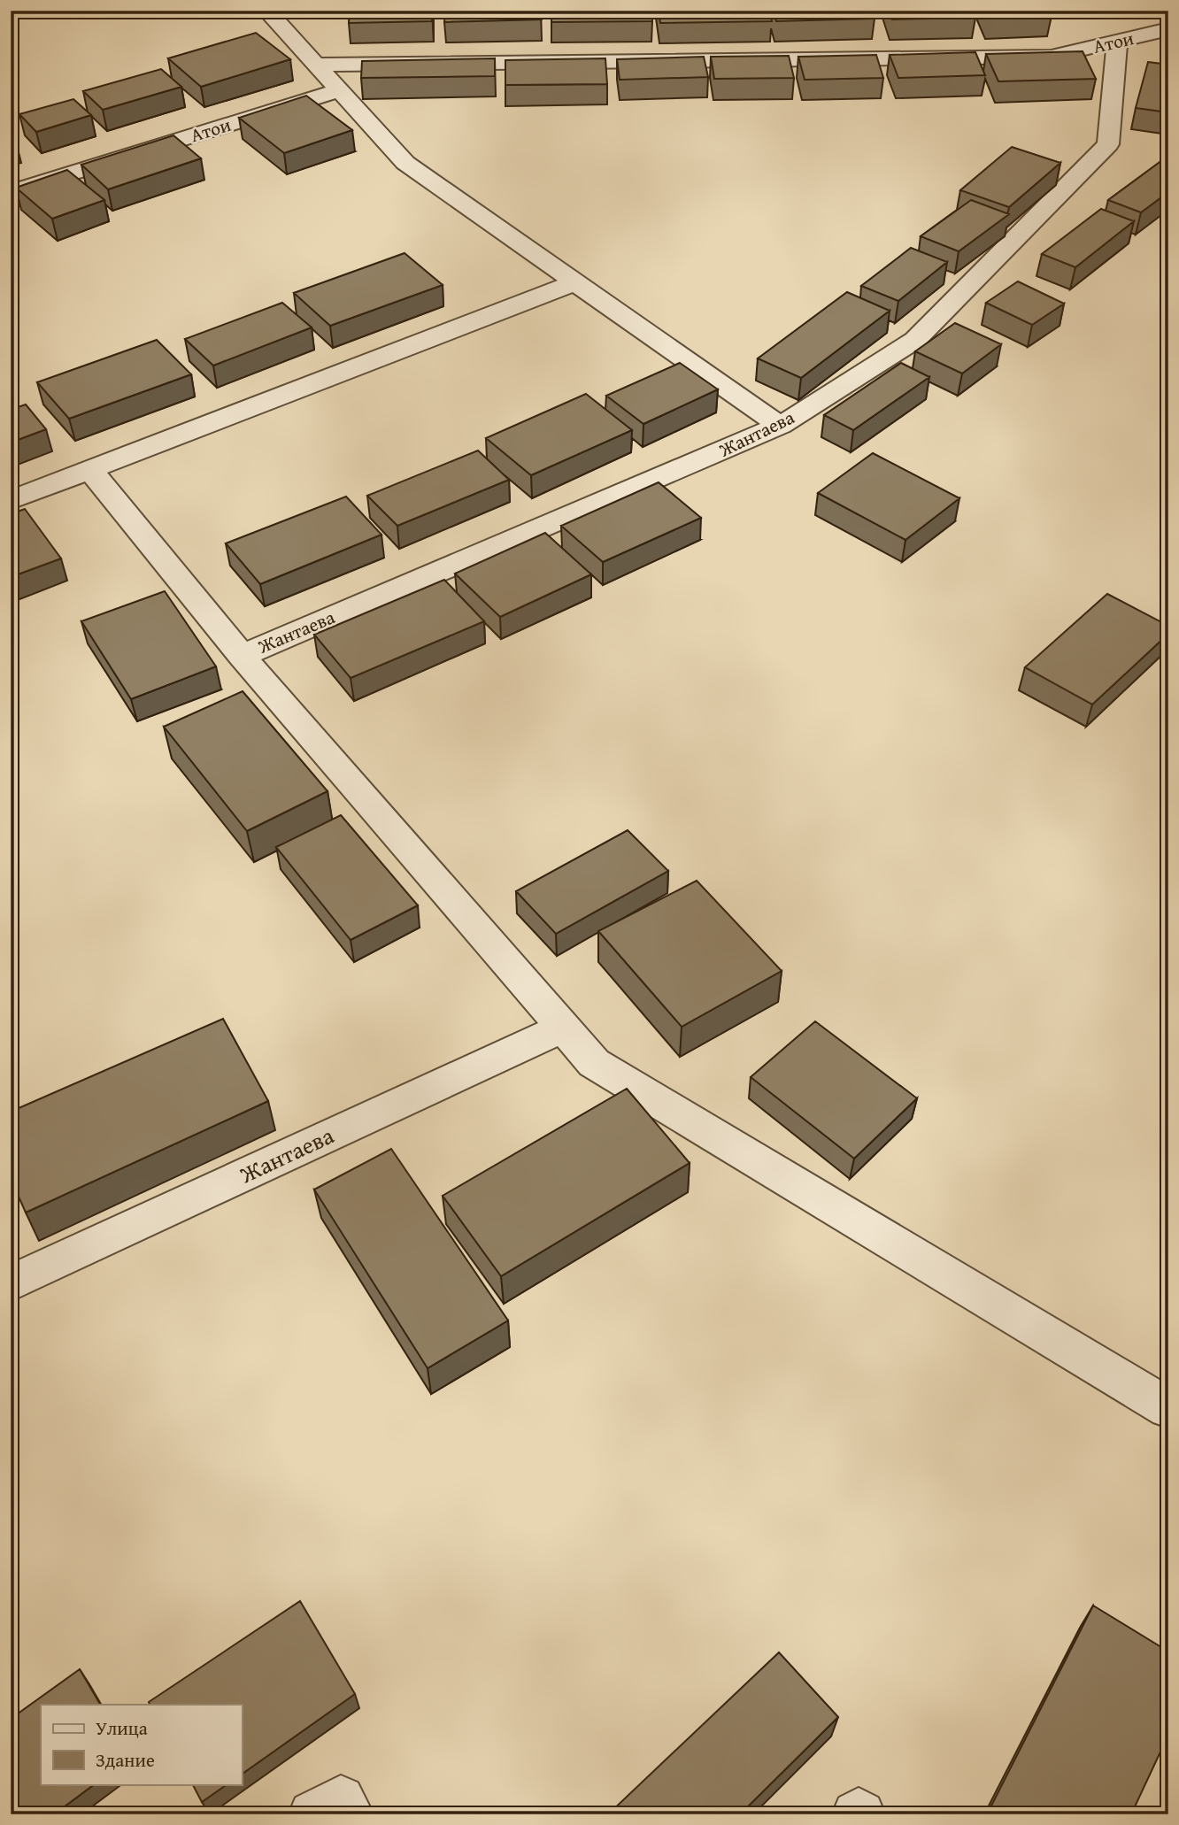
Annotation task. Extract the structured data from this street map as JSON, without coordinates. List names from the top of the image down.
{
  "streets": {
    "street": ["Атои", "Жантаева"]
  },
  "crossings": [
    ["Атои", "Жантаева"]
  ],
  "legend": ["Улица", "Здание"]
}
